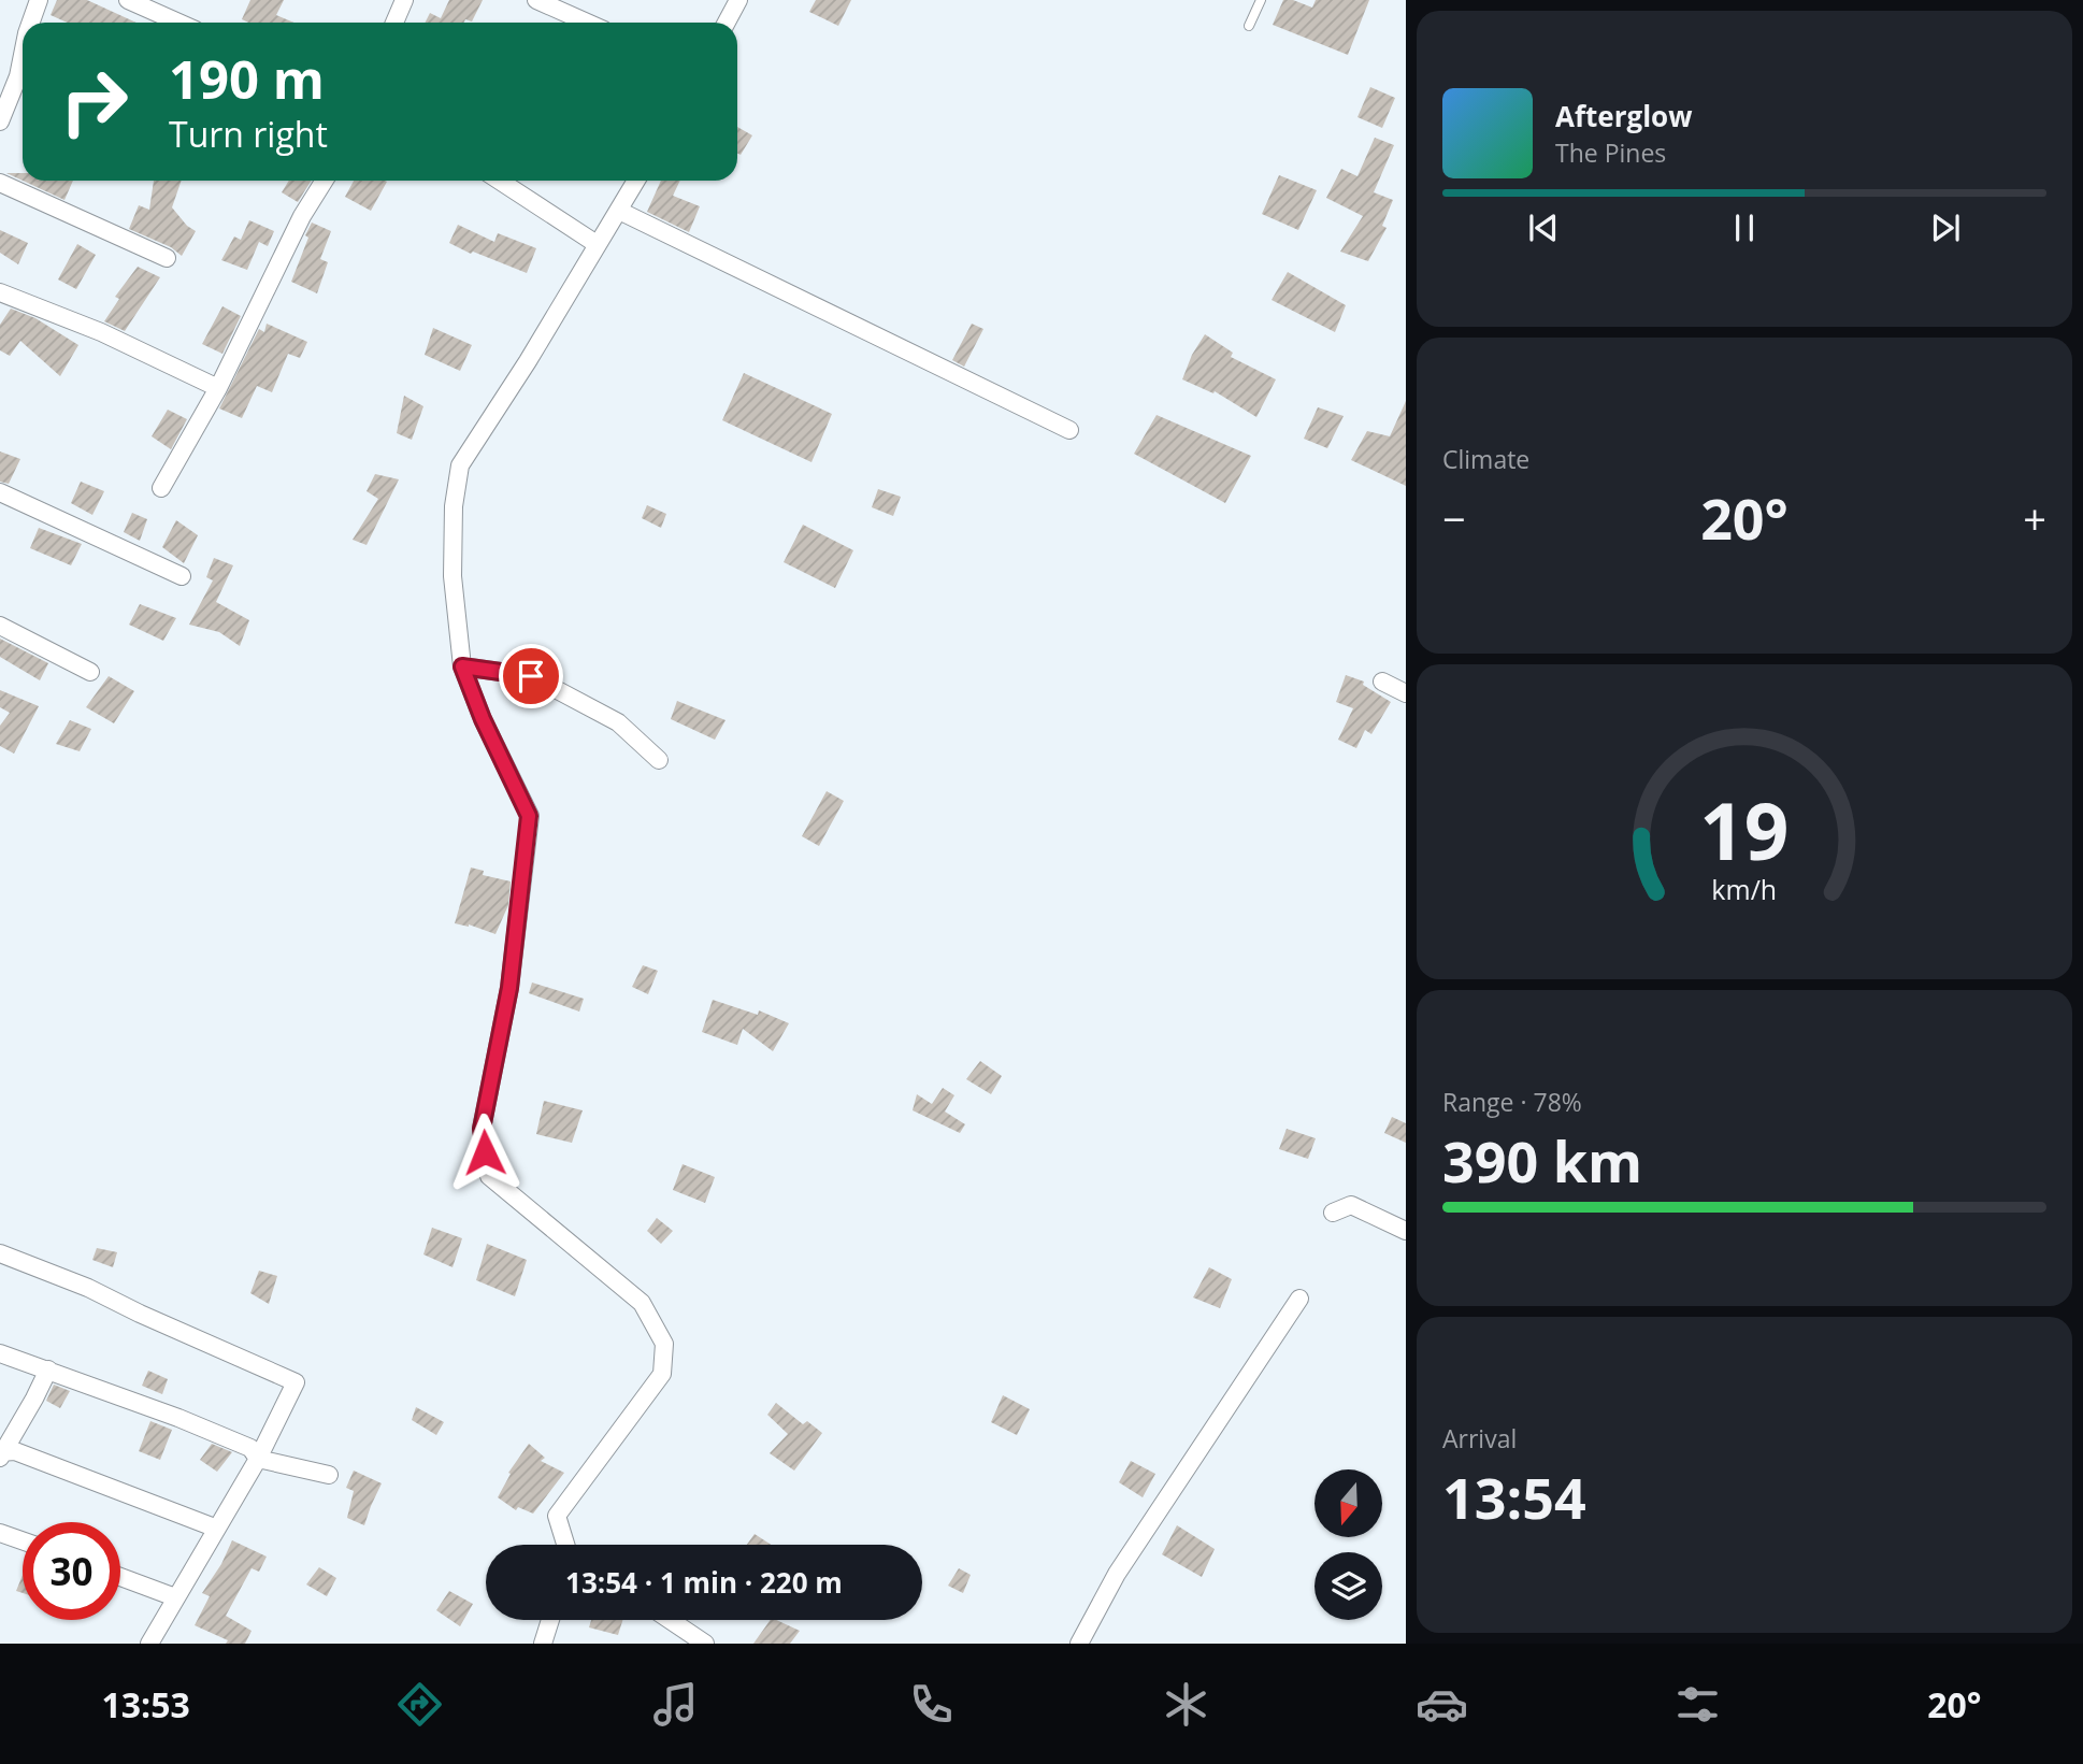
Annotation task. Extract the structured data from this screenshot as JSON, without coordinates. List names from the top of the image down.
{
  "north": "bottom",
  "page": {
    "turn": ["190 m", "Turn right"],
    "song": ["Afterglow", "The Pines"],
    "tile": [
      "Climate",
      ["Range · 78%", "390 km"],
      ["Arrival", "13:54"]
    ],
    "heat": ["−", "20°", "+"],
    "limit": "30",
    "trip": "13:54 · 1 min · 220 m",
    "tabs": ["13:53", "20°"],
    "gauge": ["19", "km/h"]
  }
}
